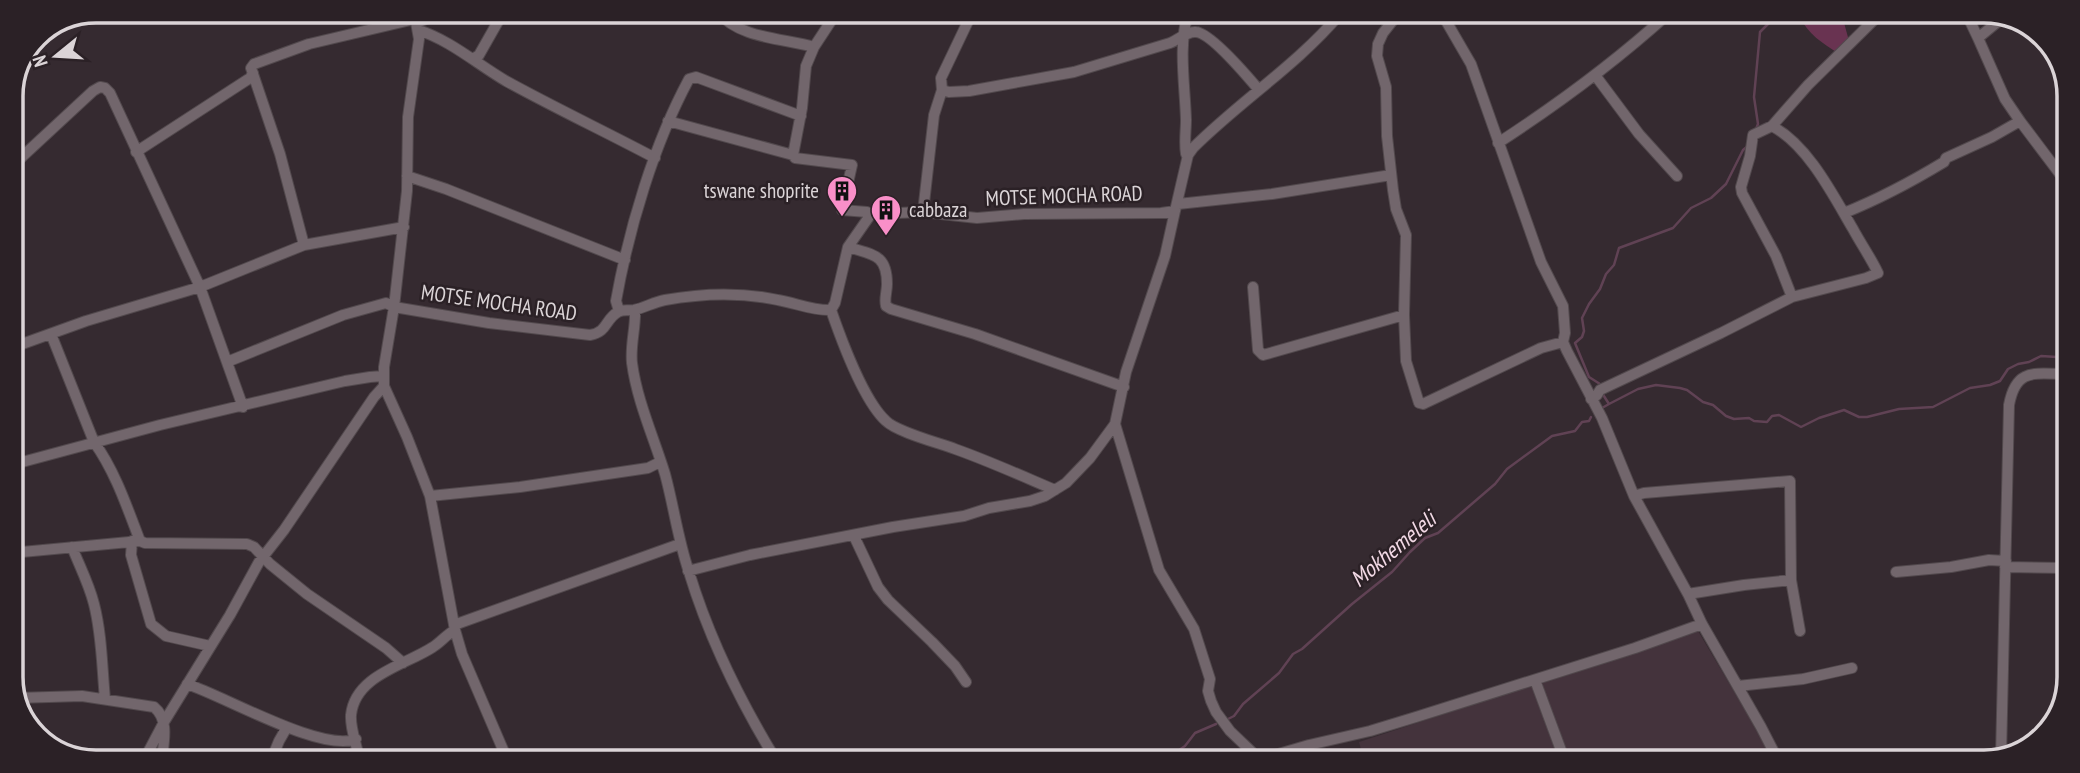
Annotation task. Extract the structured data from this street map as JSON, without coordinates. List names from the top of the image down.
{
  "streets": {
    "street": ["MOTSE MOCHA ROAD"]
  },
  "water": ["Mokhemeleli"],
  "places": {
    "building": ["tswane shoprite", "cabbaza"]
  },
  "north": "left"
}
